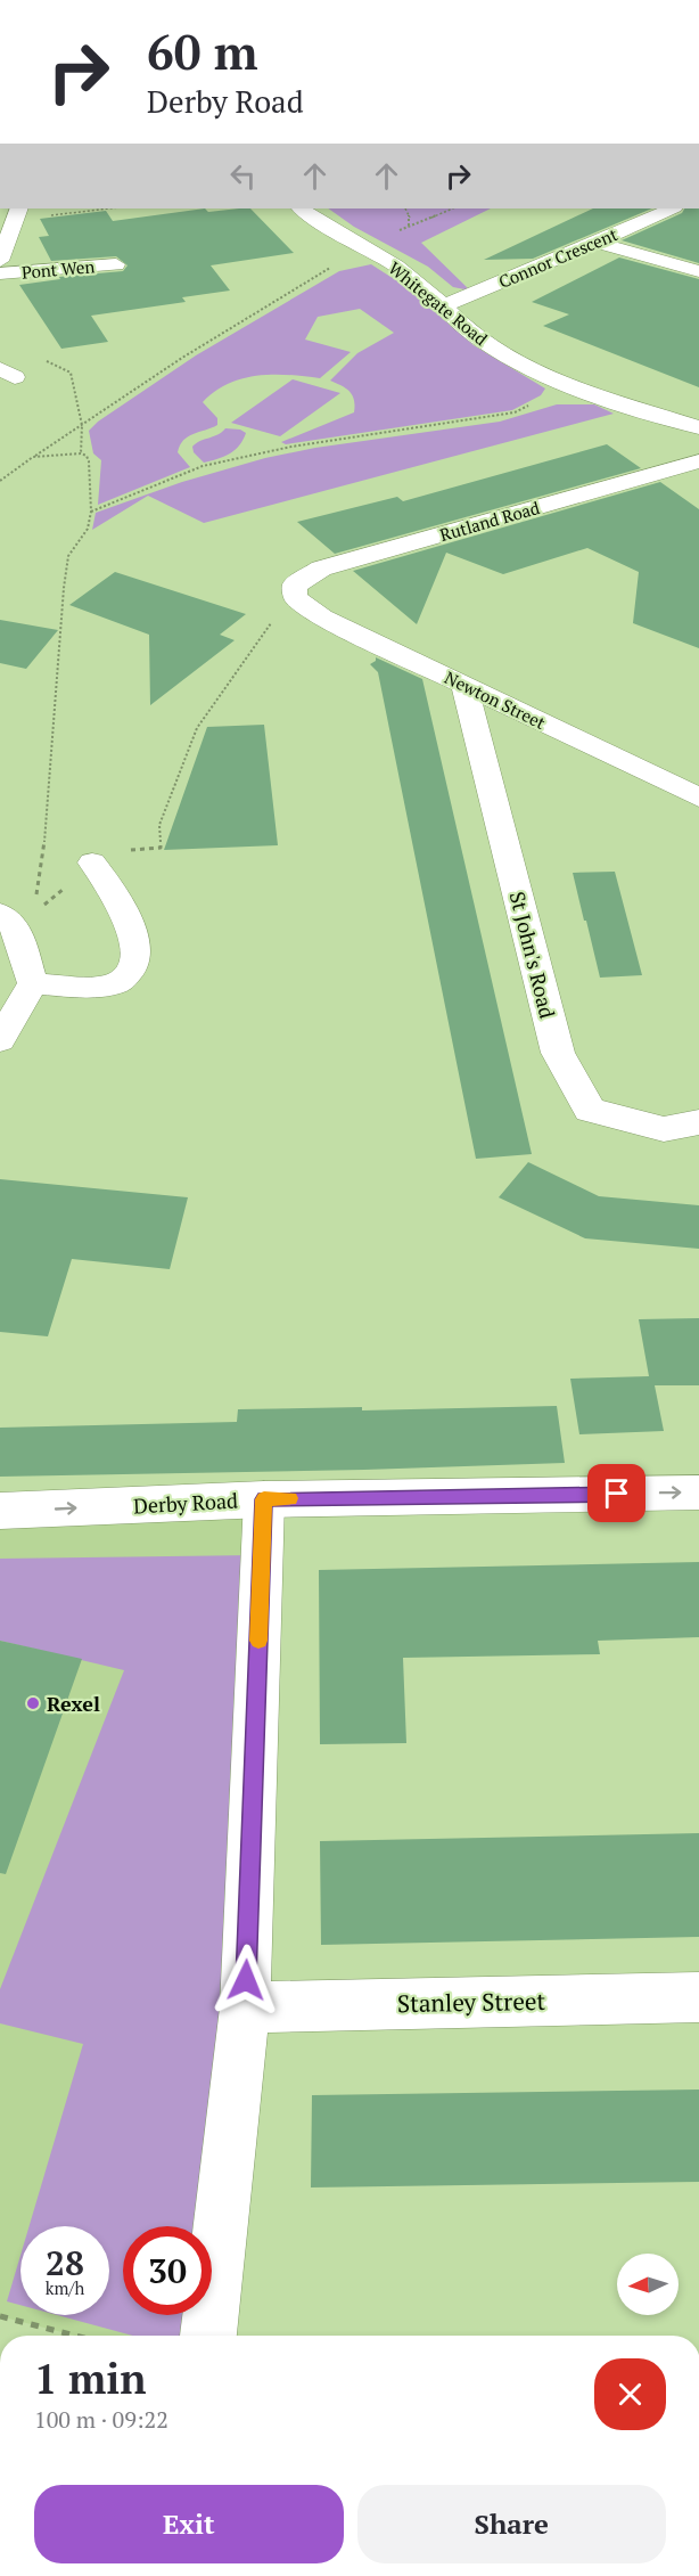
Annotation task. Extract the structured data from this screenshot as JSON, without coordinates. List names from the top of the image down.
{
  "streets": {
    "street": [
      "Connor Crescent",
      "Pont Wen",
      "Whitegate Road",
      "Rutland Road",
      "Newton Street",
      "St John's Road",
      "Derby Road",
      "Stanley Street"
    ]
  },
  "crossings": [
    ["Connor Crescent", "Whitegate Road"],
    ["Rutland Road", "Newton Street"],
    ["Newton Street", "St John's Road"]
  ],
  "one_way": ["Derby Road"],
  "places": ["Rexel"],
  "north": "left",
  "page": {
    "turn": ["60 m", "Derby Road"],
    "speed": "28 km/h",
    "limit": "30",
    "heading": ["1 min", "100 m · 09:22"],
    "buttons": ["Exit", "Share"]
  }
}
